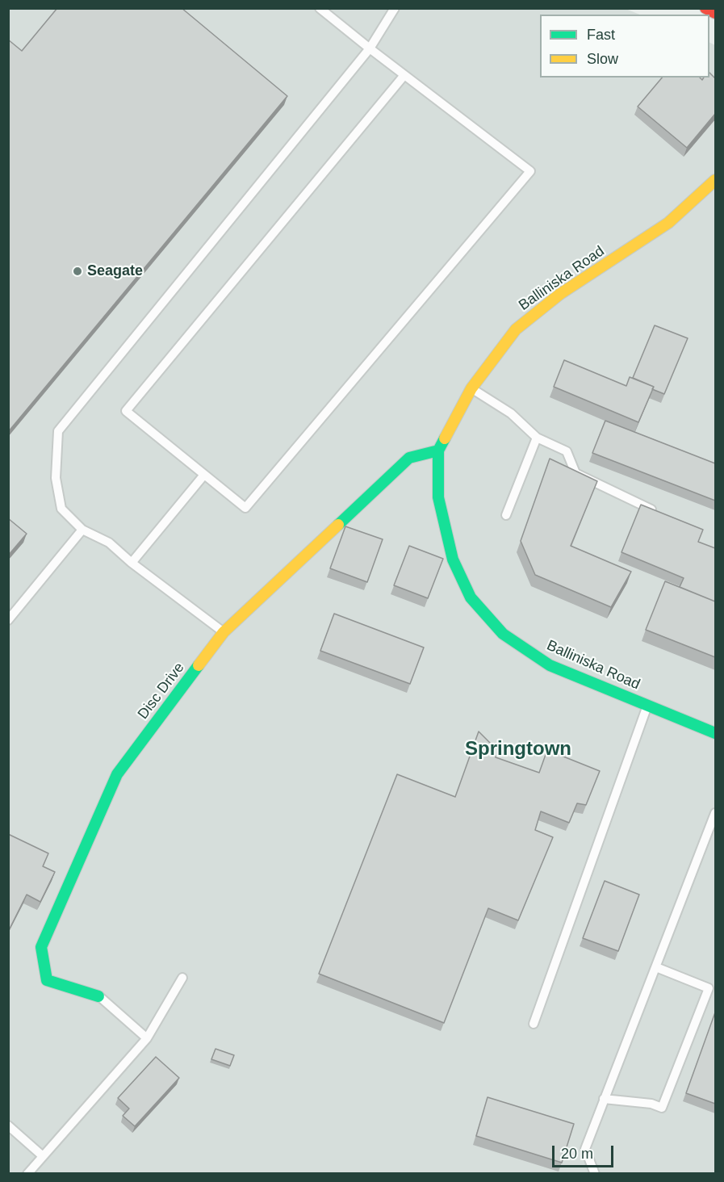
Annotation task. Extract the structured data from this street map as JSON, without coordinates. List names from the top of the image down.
{
  "streets": {
    "main road": ["Balliniska Road", "Disc Drive"]
  },
  "crossings": [
    ["Balliniska Road", "Disc Drive"]
  ],
  "districts": ["Springtown"],
  "places": ["Seagate"],
  "legend": ["Fast", "Slow"],
  "scale_bar": "20 m"
}
